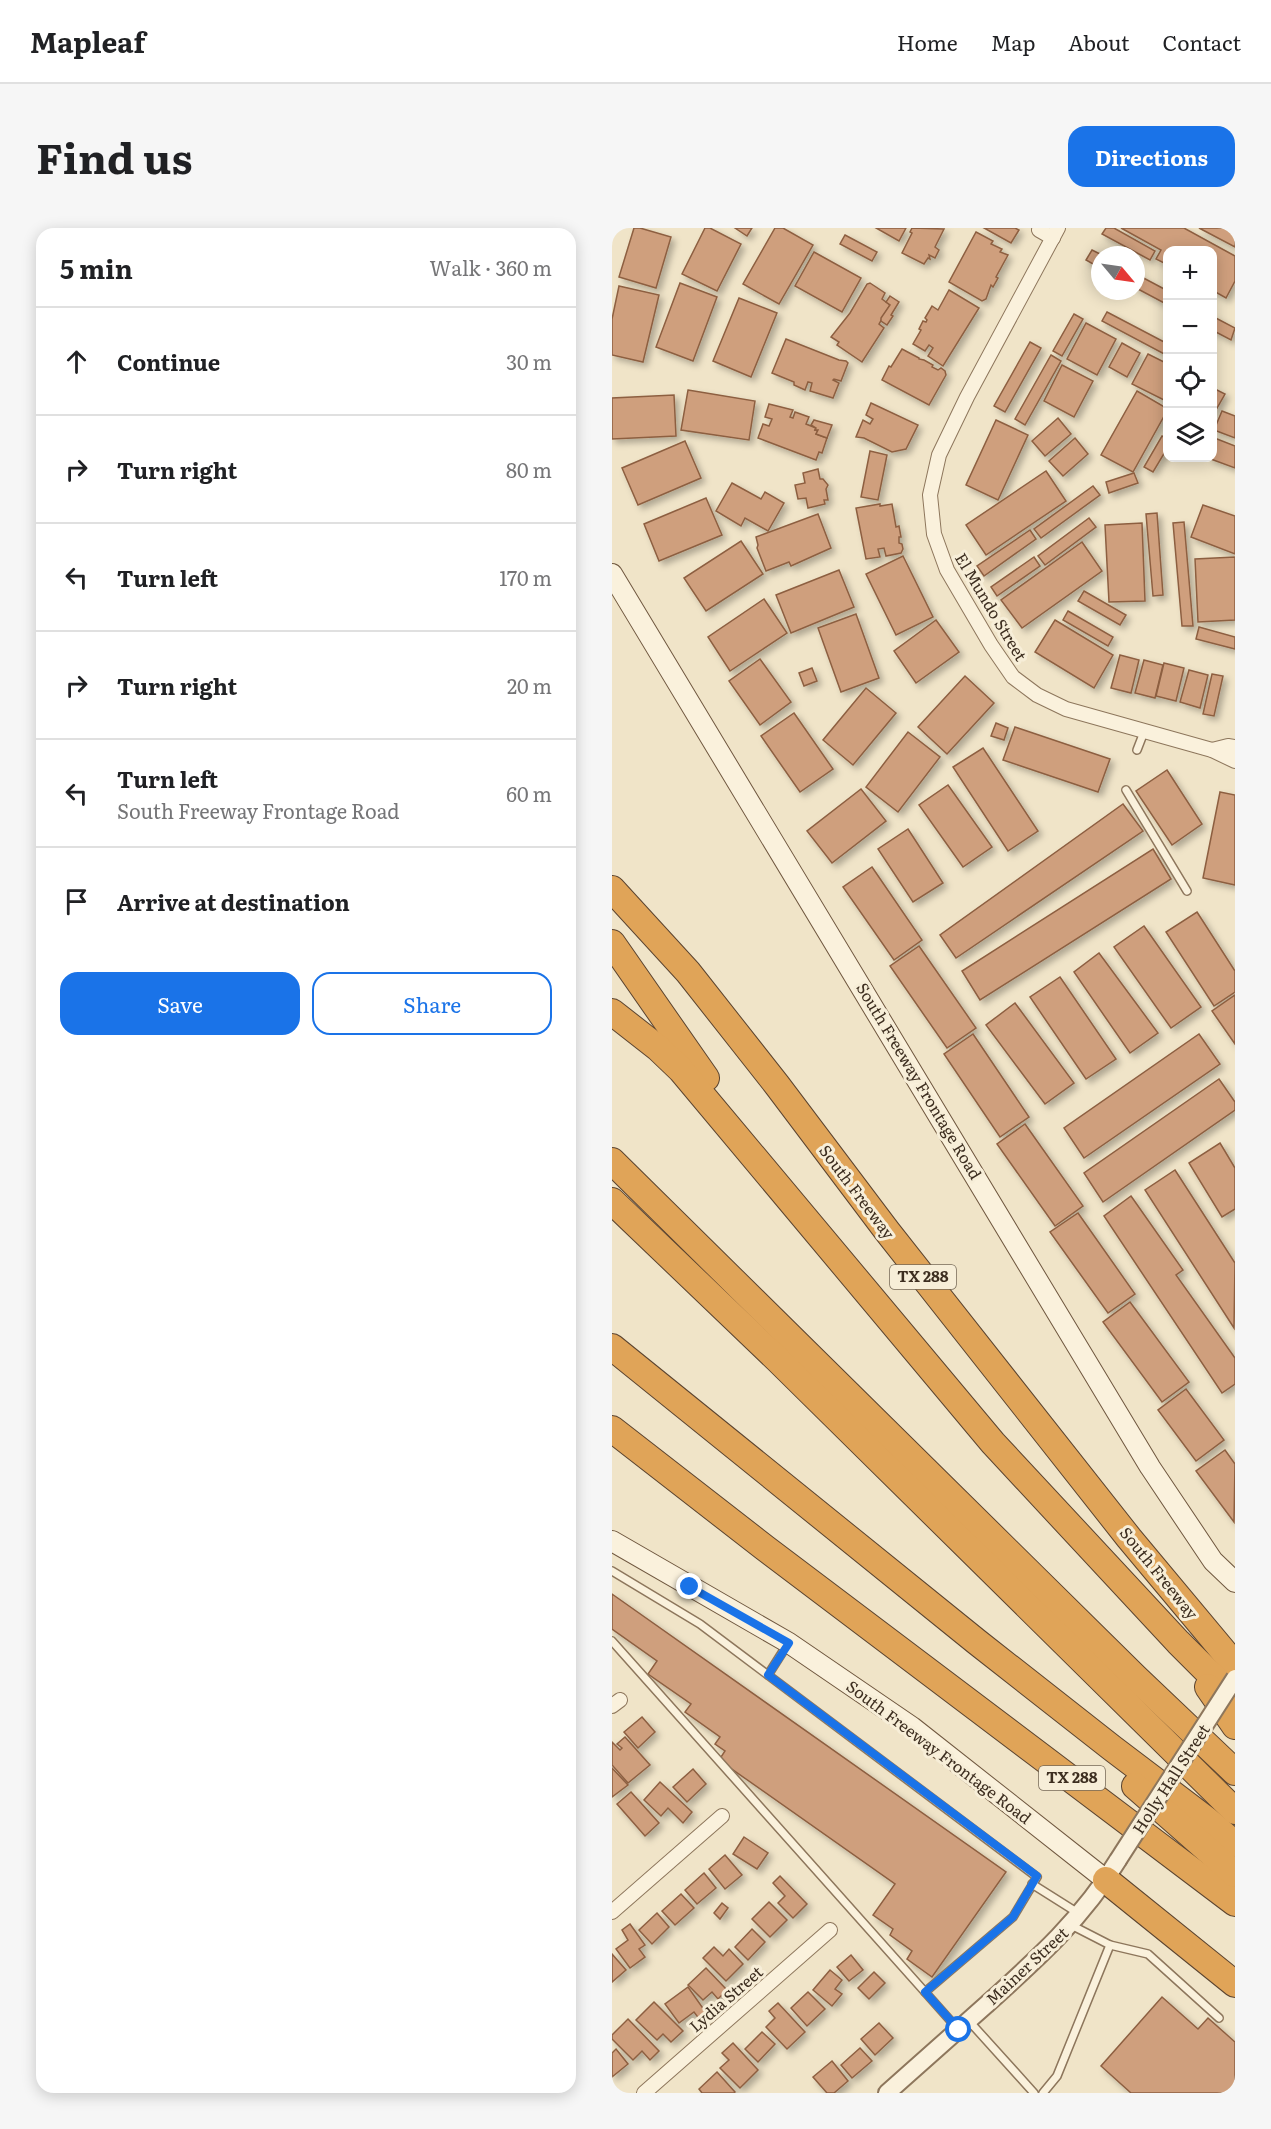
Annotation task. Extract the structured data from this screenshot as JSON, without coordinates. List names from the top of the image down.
{
  "streets": {
    "highway": ["South Freeway", "TX 288"],
    "main road": ["South Freeway Frontage Road"],
    "street": [
      "El Mundo Street",
      "Holly Hall Street",
      "Mainer Street",
      "Lydia Street"
    ]
  },
  "crossings": [
    ["South Freeway Frontage Road", "Holly Hall Street"],
    ["South Freeway Frontage Road", "Mainer Street"],
    ["Holly Hall Street", "Mainer Street"]
  ],
  "north": "bottom right",
  "page": {
    "header": "Mapleaf",
    "nav": [
      "Home",
      "Map",
      "About",
      "Contact"
    ],
    "title": "Find us",
    "buttons": [
      "Directions",
      ["Save", "Share"]
    ],
    "heading": ["5 min", "Walk · 360 m"],
    "map_buttons": ["+", "−"],
    "list": [
      ["Continue", "30 m"],
      ["Turn right", "80 m"],
      ["Turn left", "170 m"],
      ["Turn right", "20 m"],
      ["Turn left", "South Freeway Frontage Road", "60 m"],
      "Arrive at destination"
    ]
  }
}
